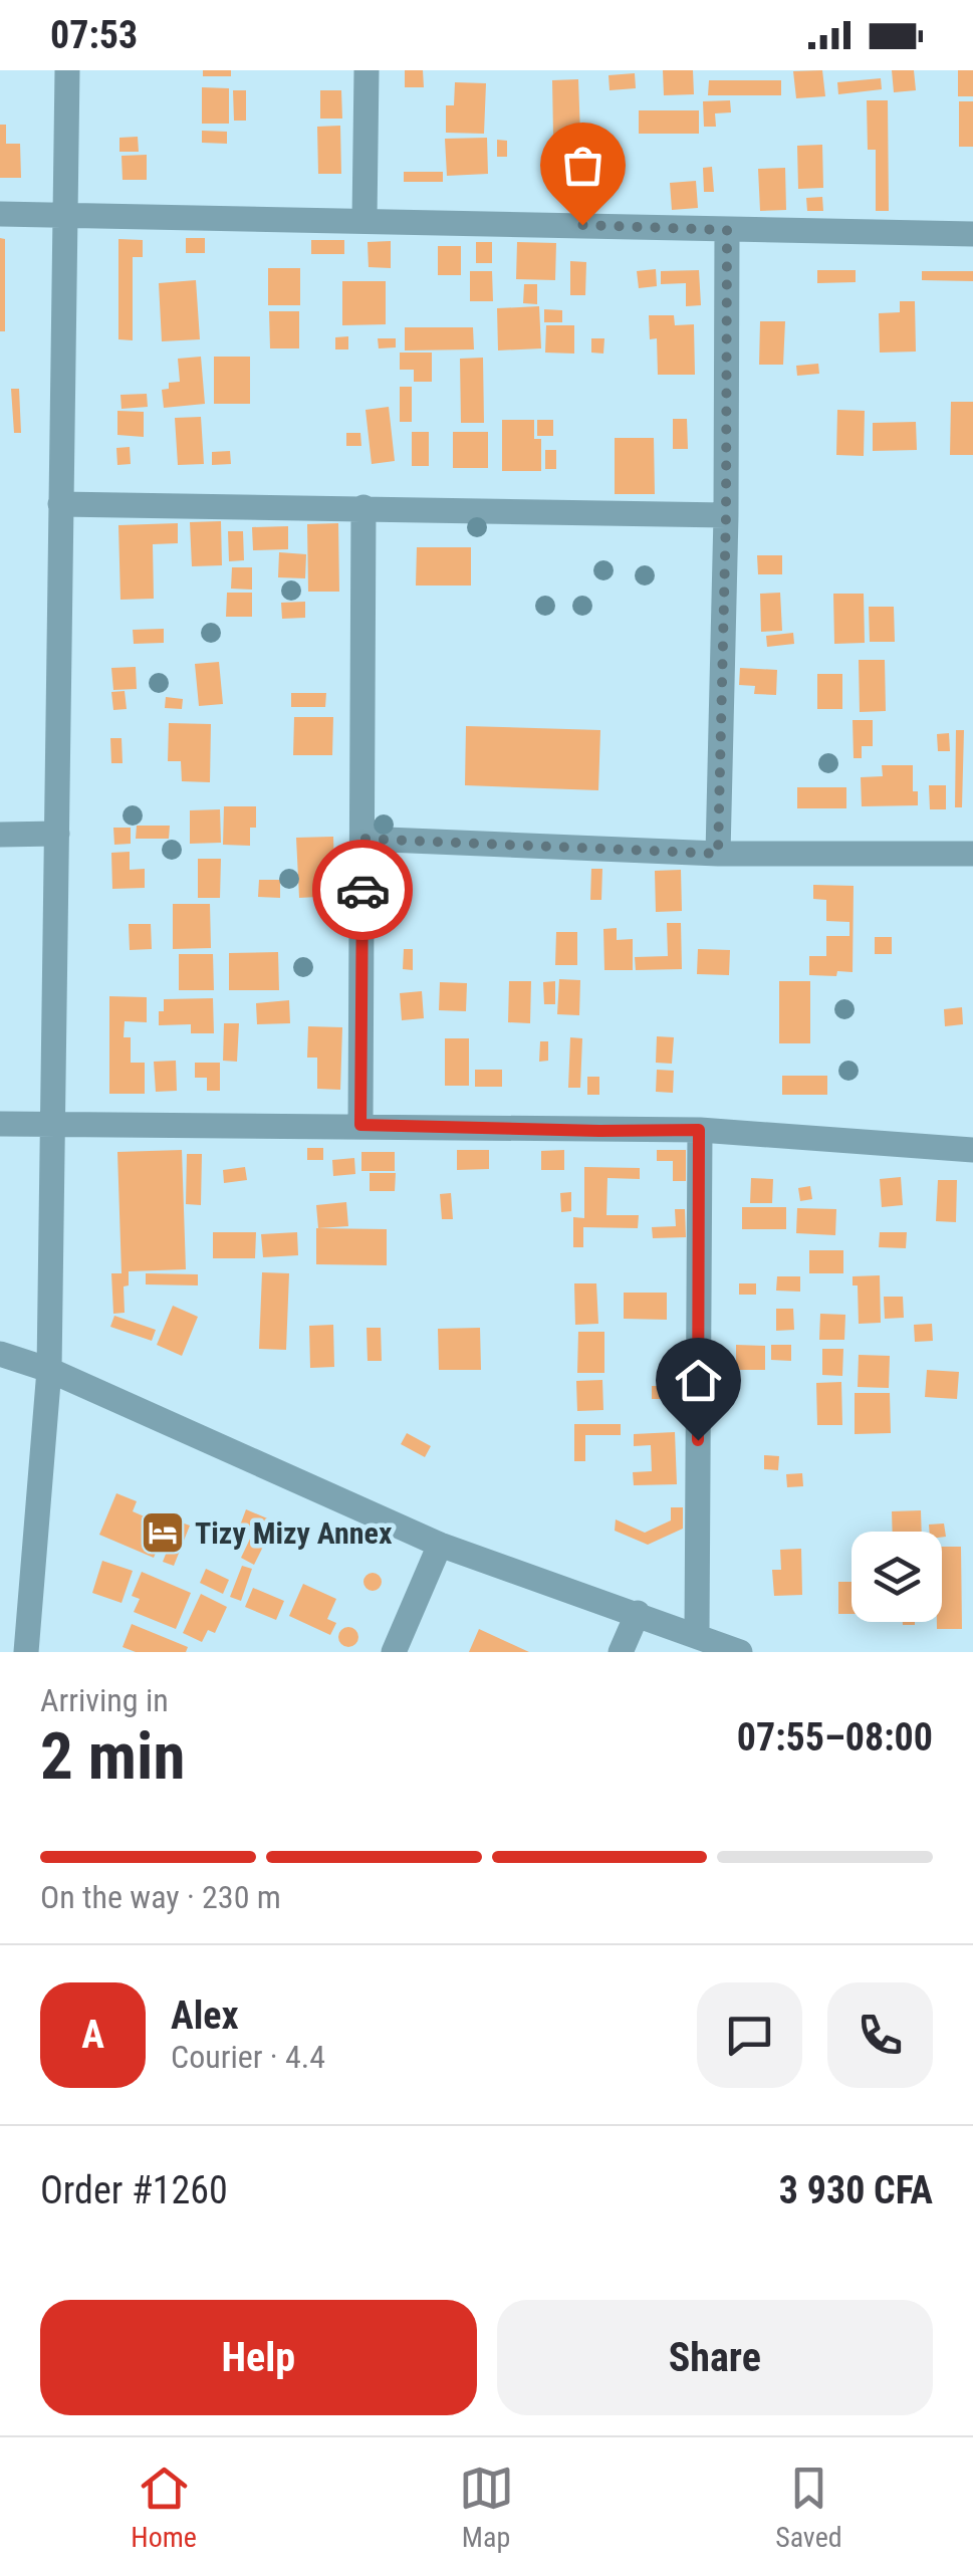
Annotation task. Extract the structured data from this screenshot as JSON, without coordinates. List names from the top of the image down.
{
  "places": {
    "hotel": ["Tizy Mizy Annex"]
  },
  "page": {
    "status": "07:53",
    "heading": ["2 min", "Arriving in", "07:55–08:00"],
    "panel": [
      "Alex",
      "Courier · 4.4",
      "Order #1260",
      "3 930 CFA"
    ],
    "bar": "On the way · 230 m",
    "round": "A",
    "buttons": ["Help", "Share"],
    "tabs": ["Home", "Map", "Saved"]
  }
}
